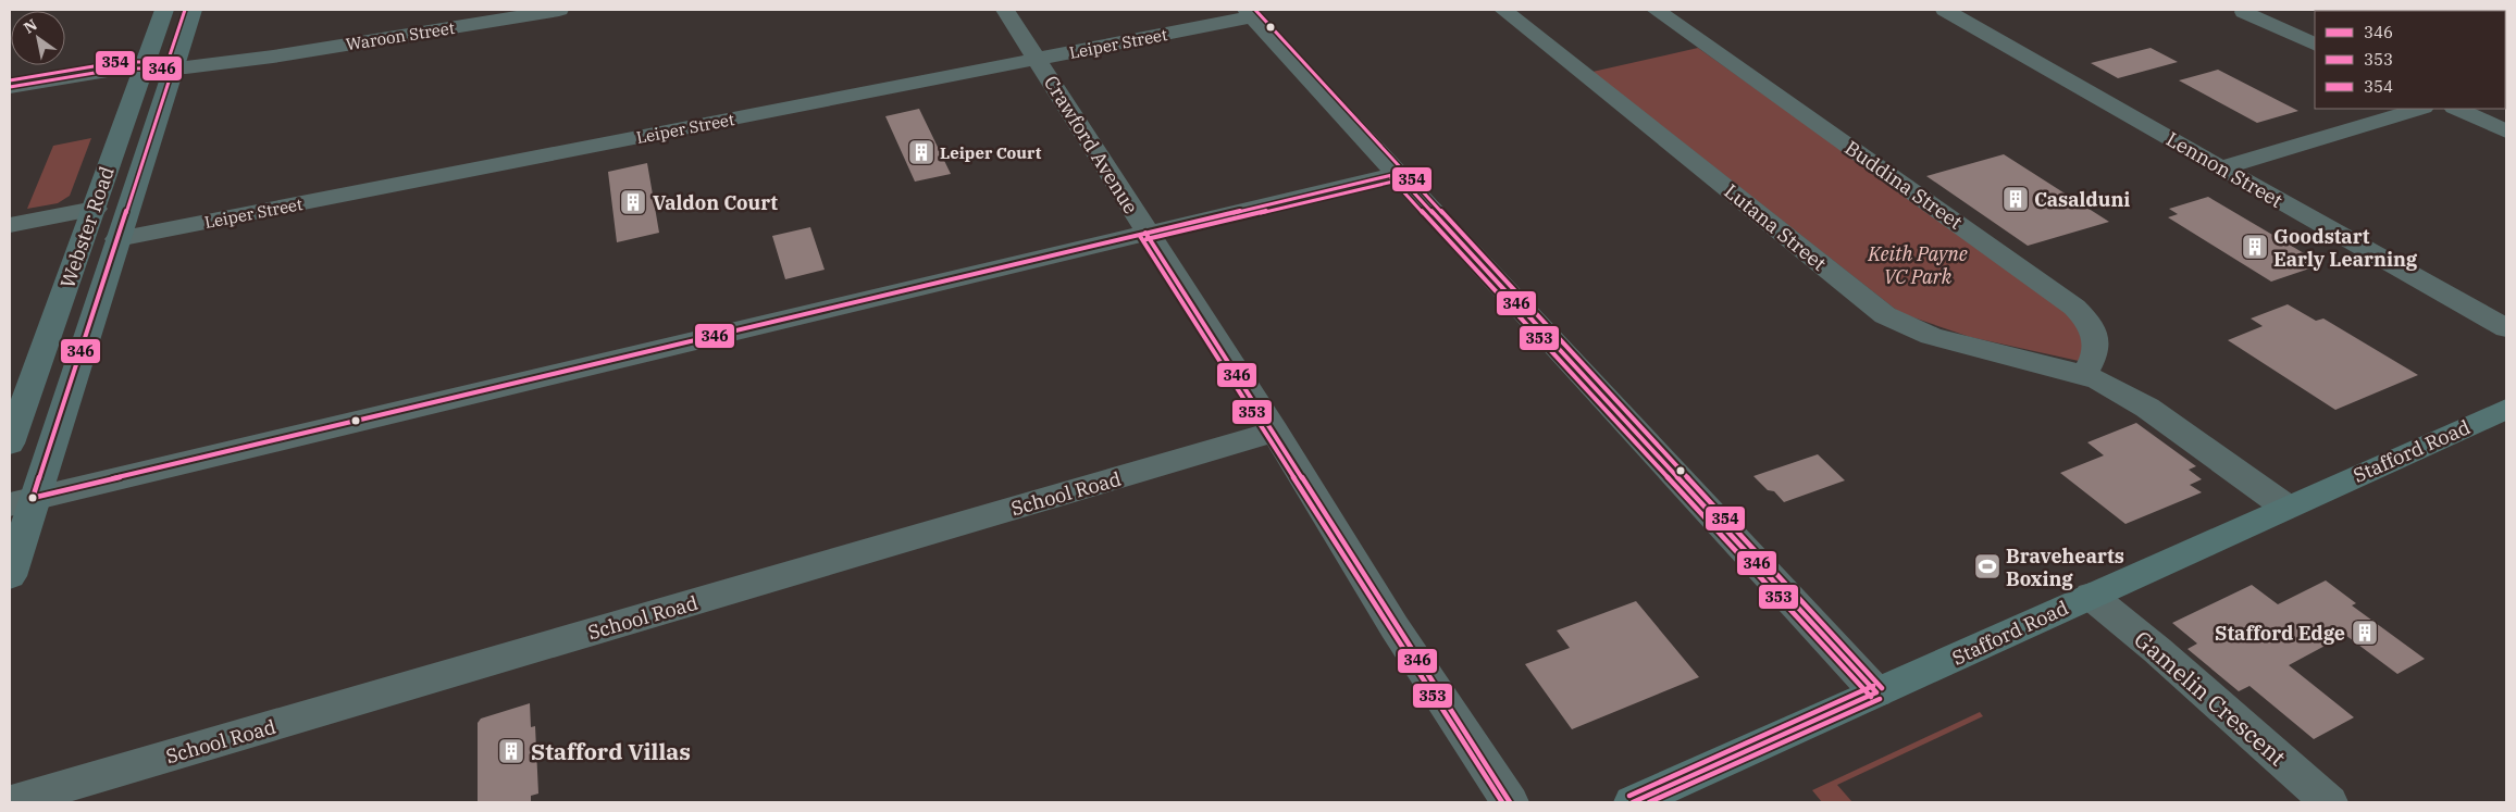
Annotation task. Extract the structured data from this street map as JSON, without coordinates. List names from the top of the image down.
{
  "streets": {
    "highway": ["Stafford Road"],
    "main road": ["Webster Road"],
    "street": [
      "Waroon Street",
      "Leiper Street",
      "Crawford Avenue",
      "Lennon Street",
      "Buddina Street",
      "Lutana Street",
      "School Road",
      "Gamelin Crescent"
    ]
  },
  "crossings": [
    ["Waroon Street", "Webster Road"],
    ["Leiper Street", "Crawford Avenue"],
    ["Leiper Street", "Webster Road"],
    ["Crawford Avenue", "School Road"],
    ["Buddina Street", "Lutana Street"],
    ["Stafford Road", "Gamelin Crescent"]
  ],
  "parks": ["Keith Payne VC Park"],
  "places": {
    "building": [
      "Leiper Court",
      "Casalduni",
      "Valdon Court",
      "Goodstart Early Learning",
      "Stafford Edge",
      "Stafford Villas"
    ],
    "sports": ["Bravehearts Boxing"]
  },
  "lines": ["transit line 354", "transit line 346", "transit line 353"],
  "legend": ["346", "353", "354"],
  "north": "top left"
}
